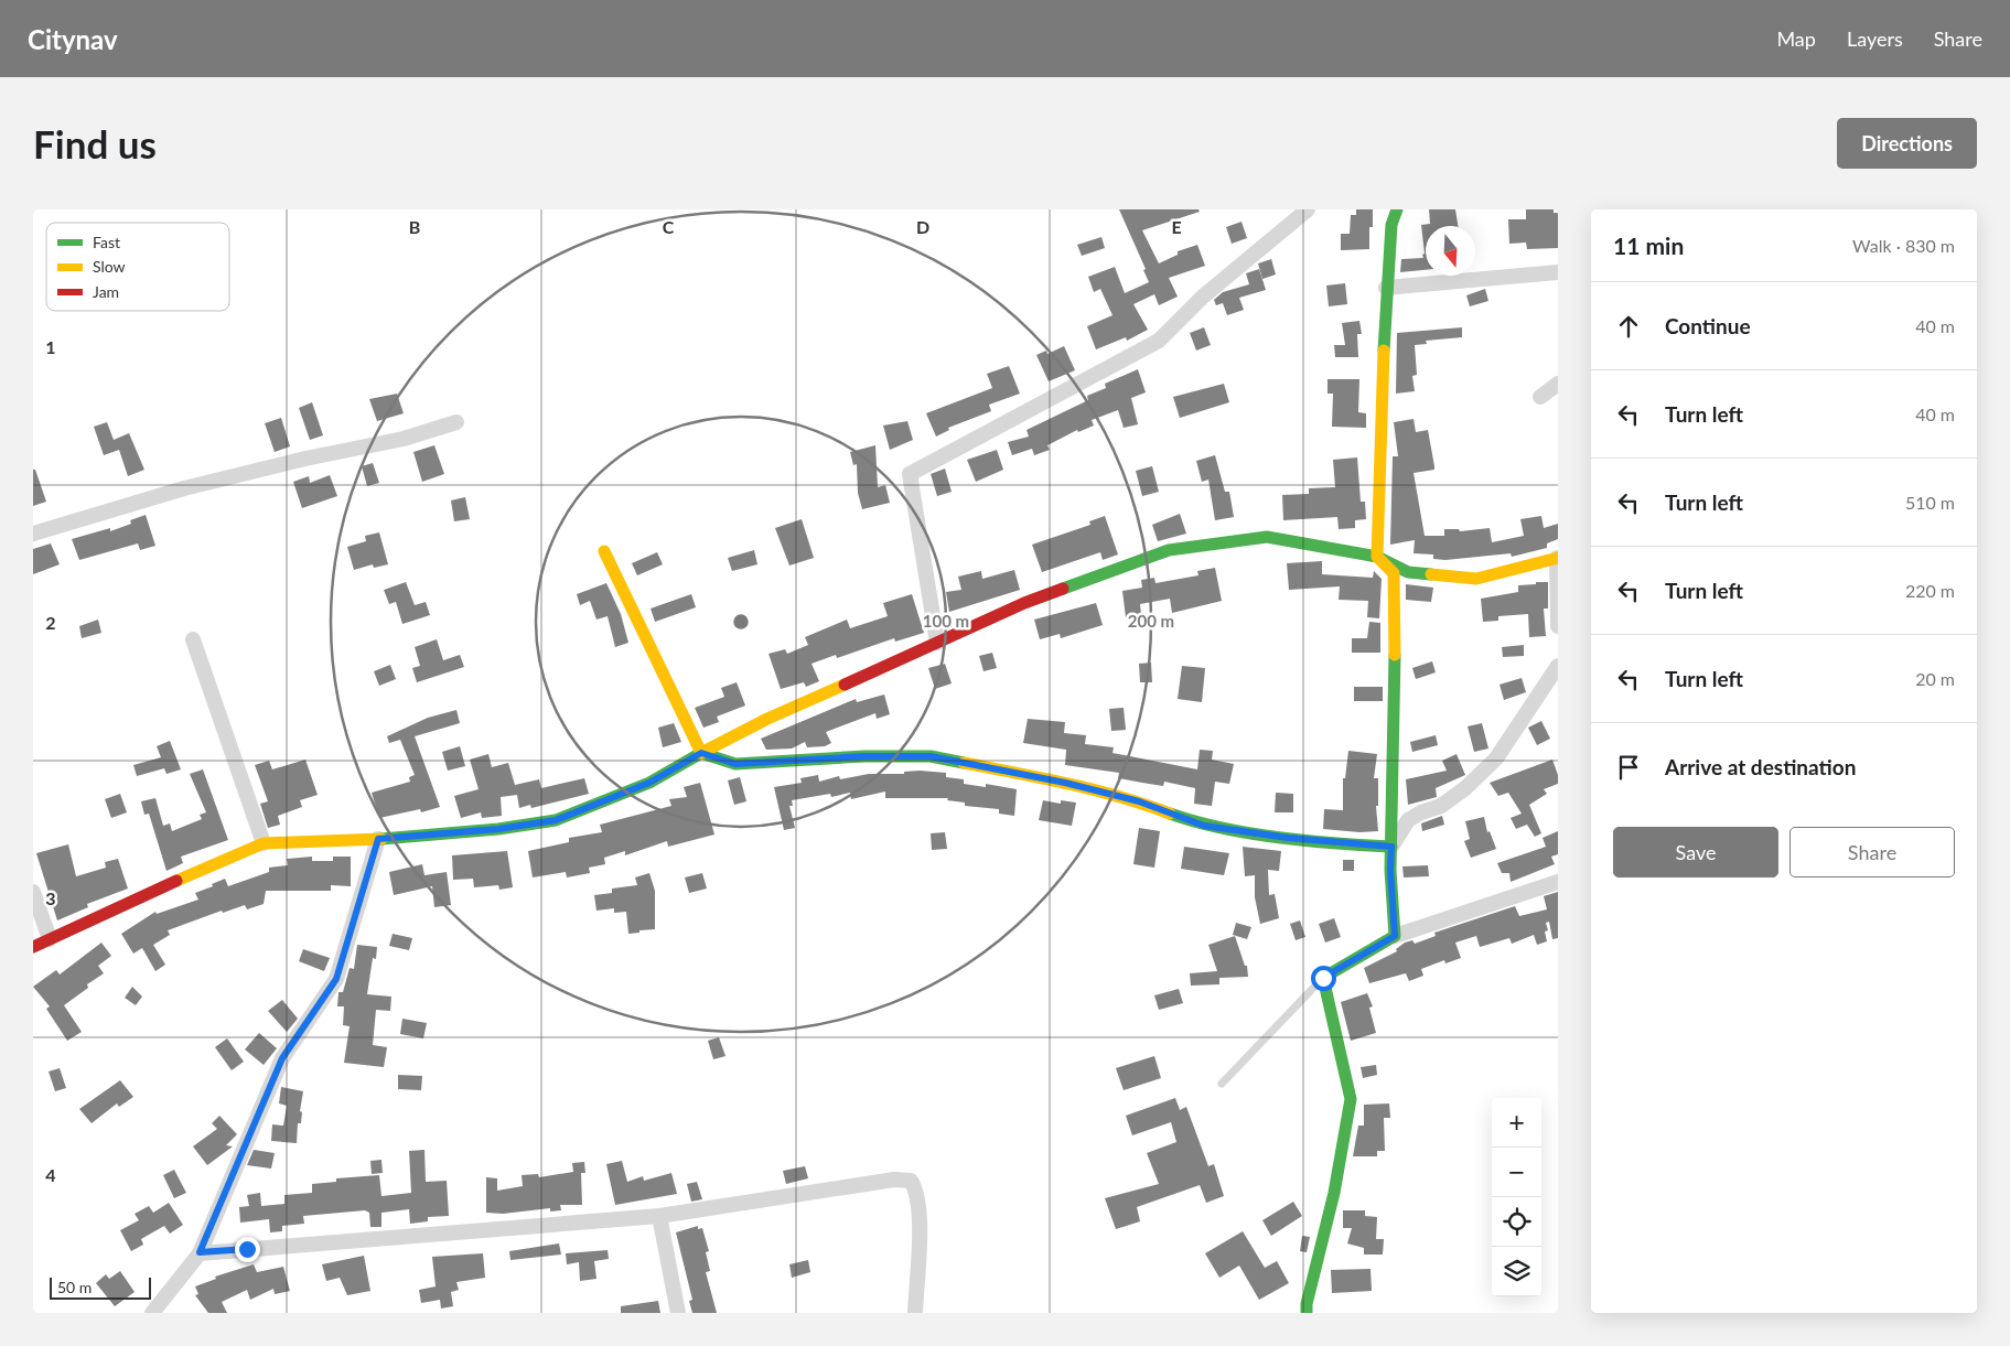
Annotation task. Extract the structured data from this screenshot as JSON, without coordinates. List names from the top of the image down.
{
  "legend": ["Fast", "Slow", "Jam"],
  "scale_bar": "50 m",
  "north": "bottom",
  "page": {
    "header": "Citynav",
    "nav": ["Map", "Layers", "Share"],
    "buttons": [
      "Directions",
      ["Save", "Share"]
    ],
    "title": "Find us",
    "heading": ["11 min", "Walk · 830 m"],
    "list": [
      ["Continue", "40 m"],
      ["Turn left", "40 m"],
      ["Turn left", "510 m"],
      ["Turn left", "220 m"],
      ["Turn left", "20 m"],
      "Arrive at destination"
    ],
    "map_buttons": ["+", "−"],
    "scale": "50 m"
  },
  "grid": {
    "columns": [
      "B",
      "C",
      "D",
      "E"
    ],
    "rows": [
      "1",
      "2",
      "3",
      "4"
    ]
  },
  "rings": ["100 m", "200 m"]
}
